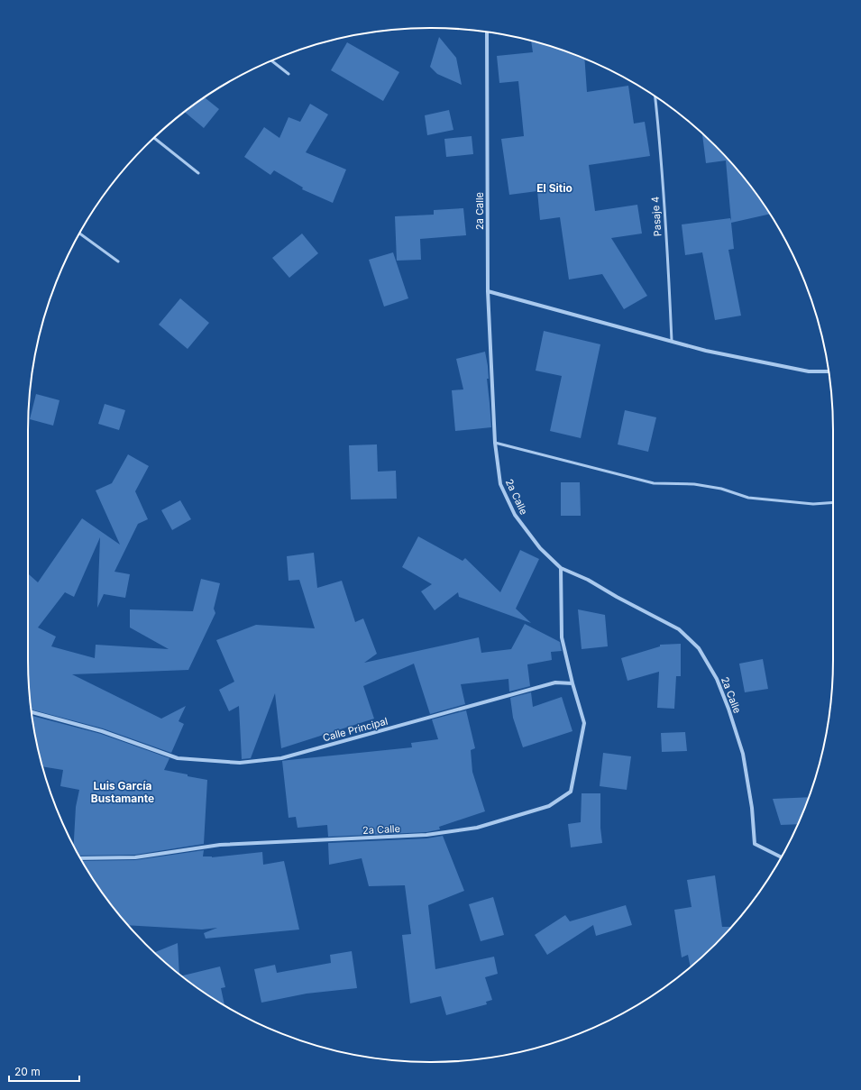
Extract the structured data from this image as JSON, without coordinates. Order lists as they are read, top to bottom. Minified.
{"streets":{"street":["2a Calle","Calle Principal"],"lane":["Pasaje 4"]},"crossings":[["2a Calle","Calle Principal"]],"districts":["El Sitio","Luis García Bustamante"],"scale_bar":"20 m"}
